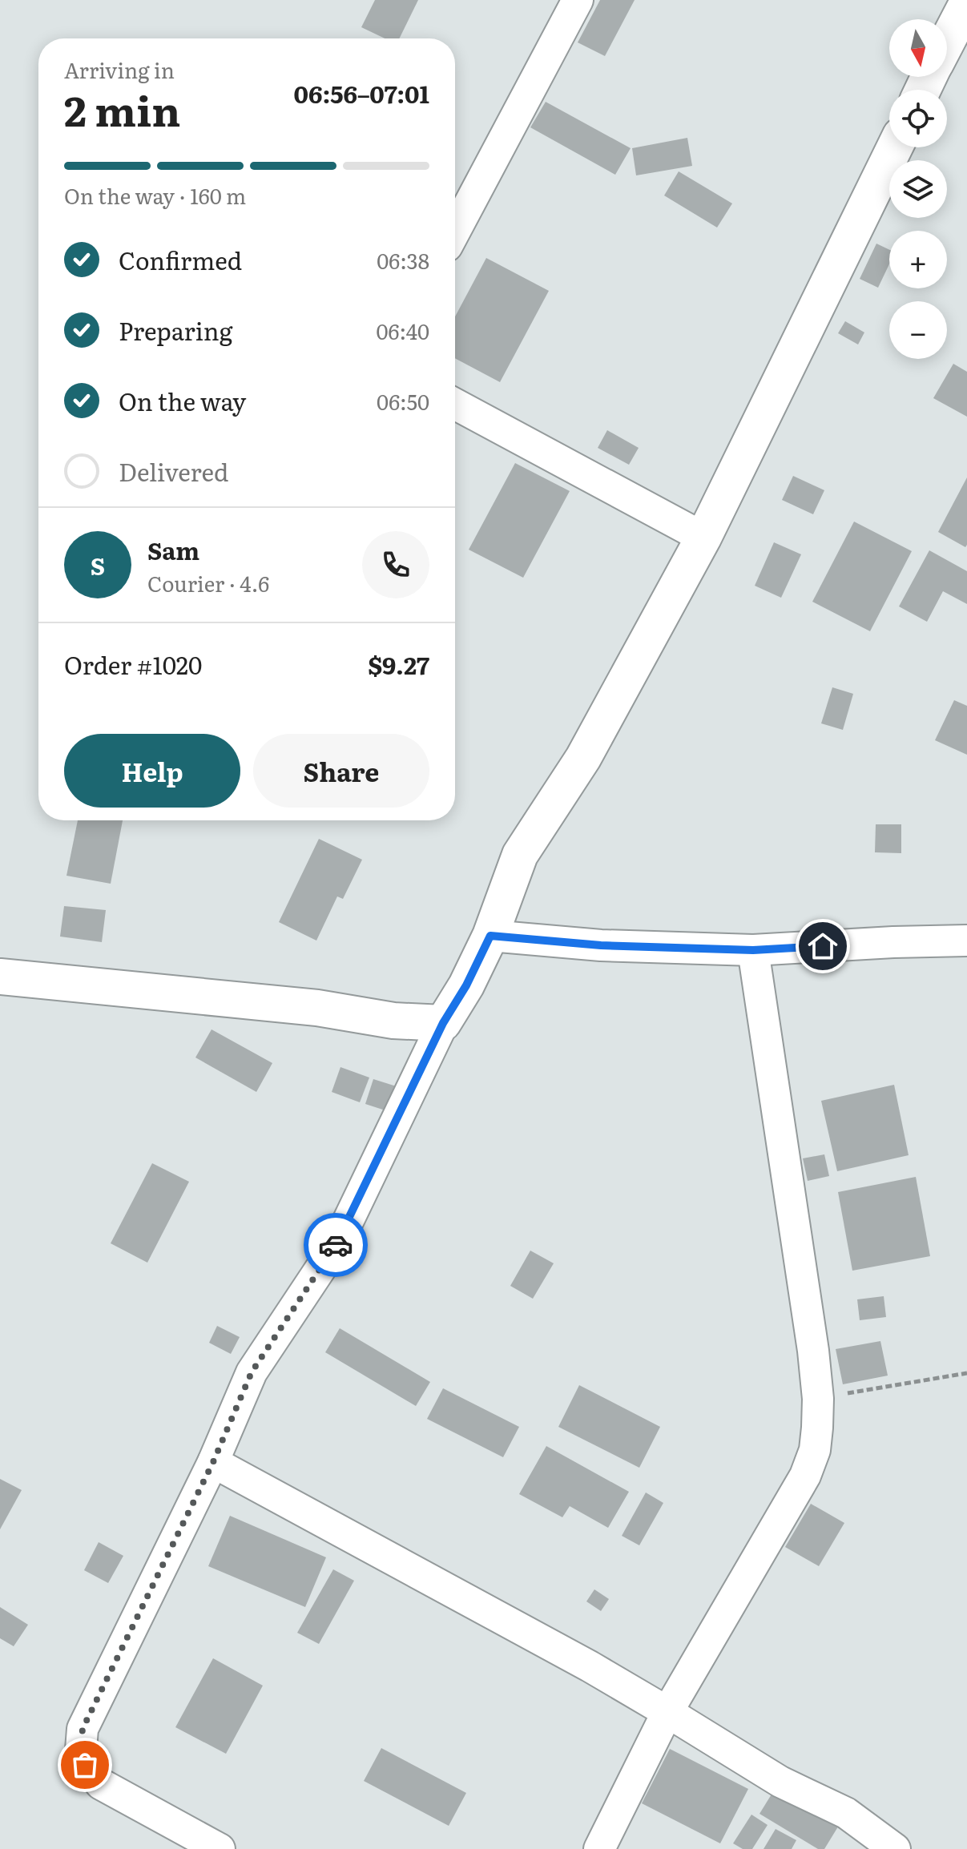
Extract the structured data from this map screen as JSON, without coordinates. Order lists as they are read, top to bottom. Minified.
{"north":"bottom","page":{"map_buttons":["+","−"],"heading":["2 min","Arriving in","06:56–07:01"],"panel":["Sam","Courier · 4.6","Order #1020","$9.27"],"bar":"On the way · 160 m","list":[["Confirmed","06:38"],["Preparing","06:40"],["On the way","06:50"],"Delivered"],"round":"S","buttons":["Help","Share"]}}
